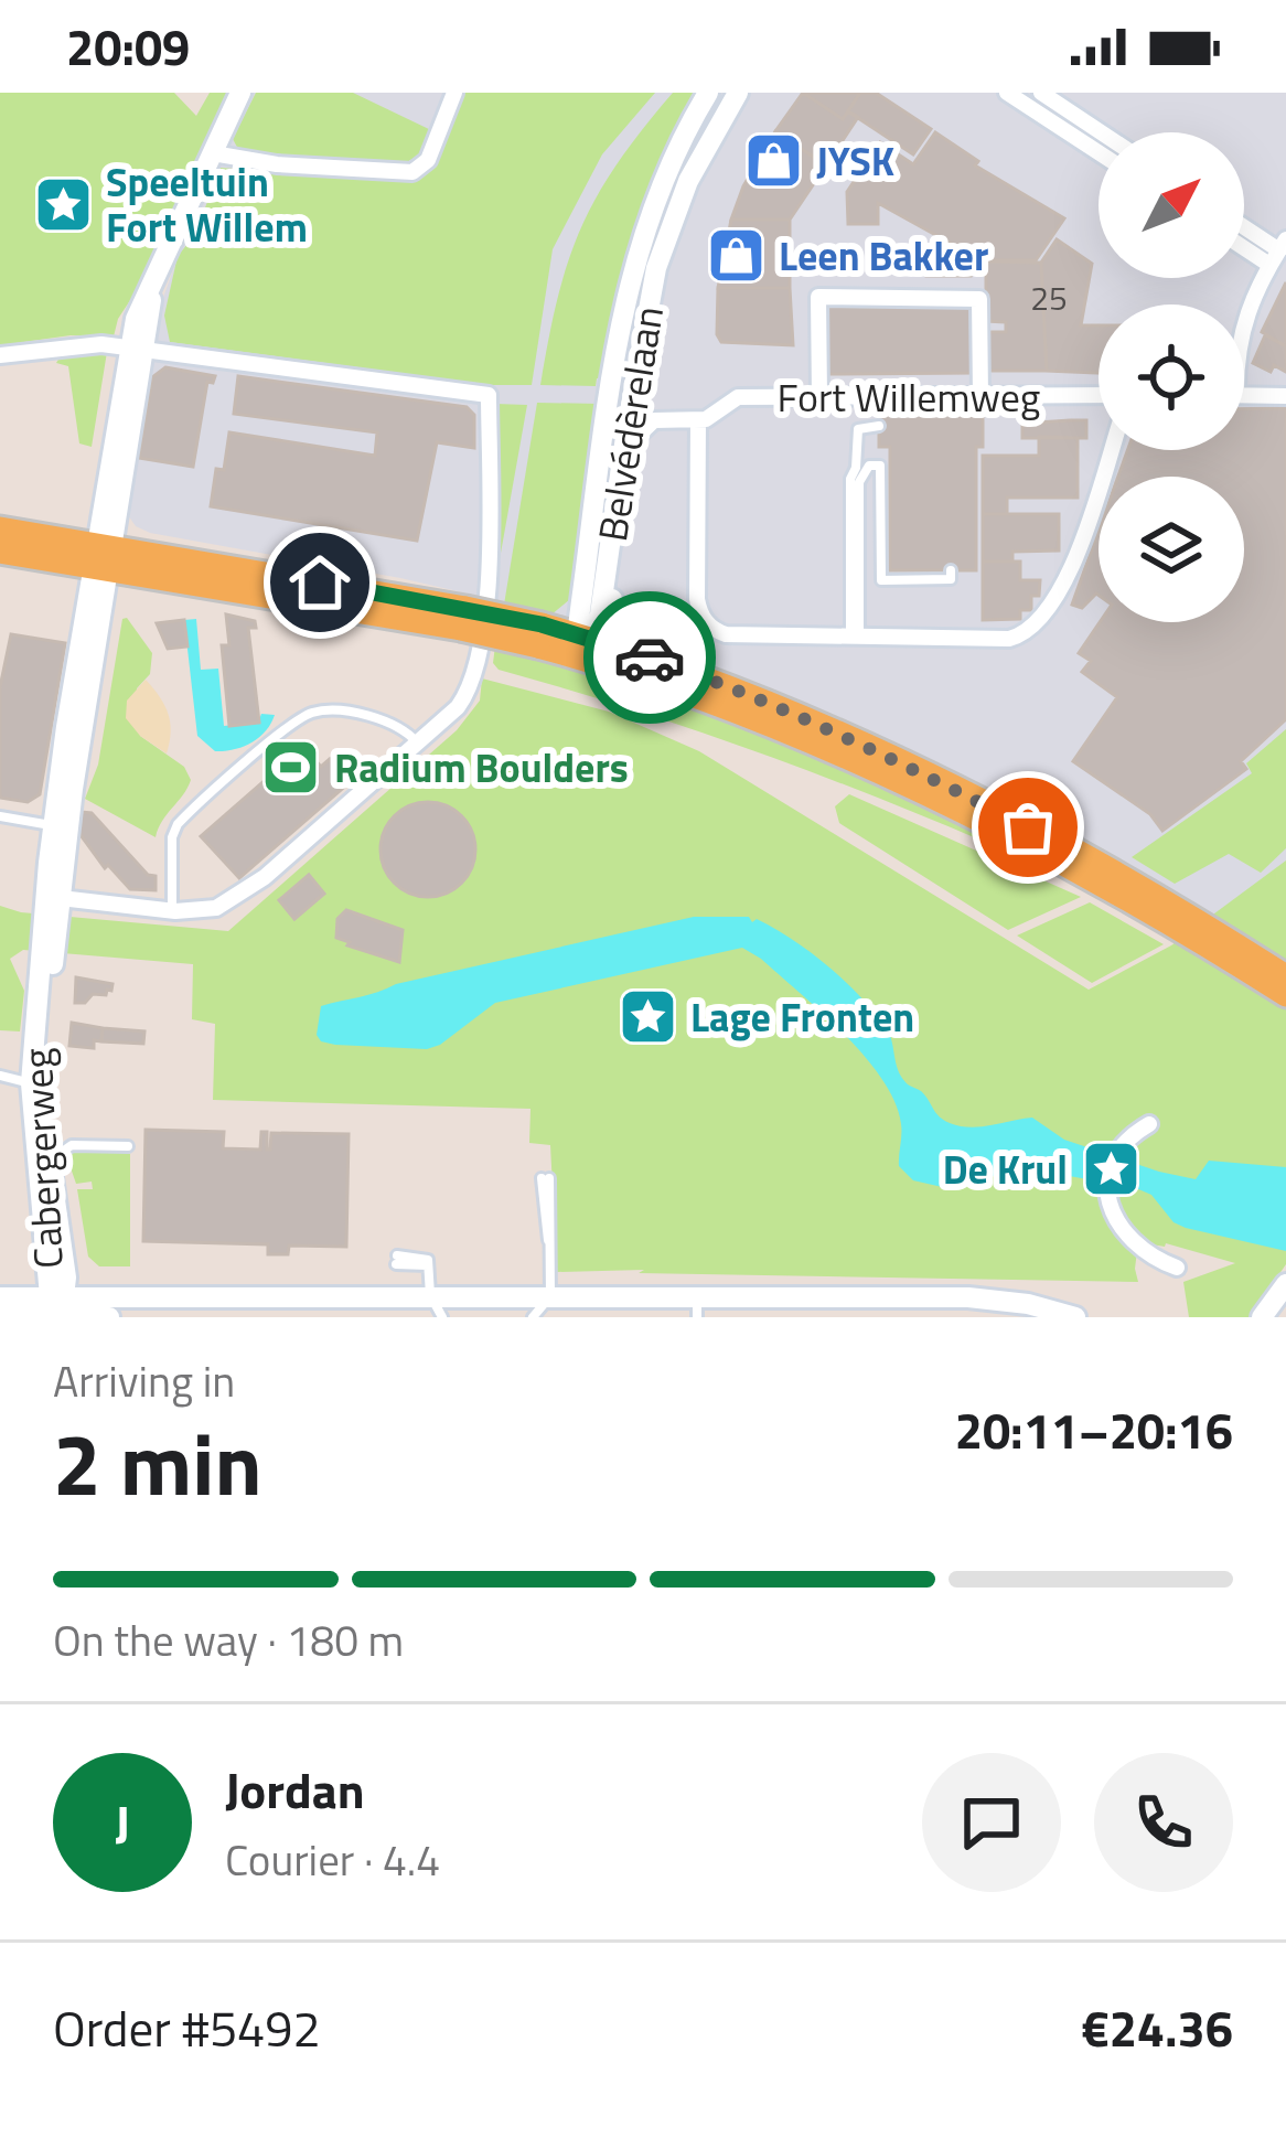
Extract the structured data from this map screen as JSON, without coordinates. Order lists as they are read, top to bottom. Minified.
{"streets":{"main road":["Belvédèrelaan","Cabergerweg"],"street":["Fort Willemweg"]},"crossings":[["Fort Willemweg","Belvédèrelaan"]],"places":{"shop":["JYSK","Leen Bakker"],"place":["Speeltuin Fort Willem","Lage Fronten","De Krul"],"sports":["Radium Boulders"]},"house_numbers":["25"],"north":"top right","page":{"status":"20:09","heading":["2 min","Arriving in","20:11–20:16"],"panel":["Jordan","Courier · 4.4","Order #5492","€24.36"],"bar":"On the way · 180 m","round":"J"}}
